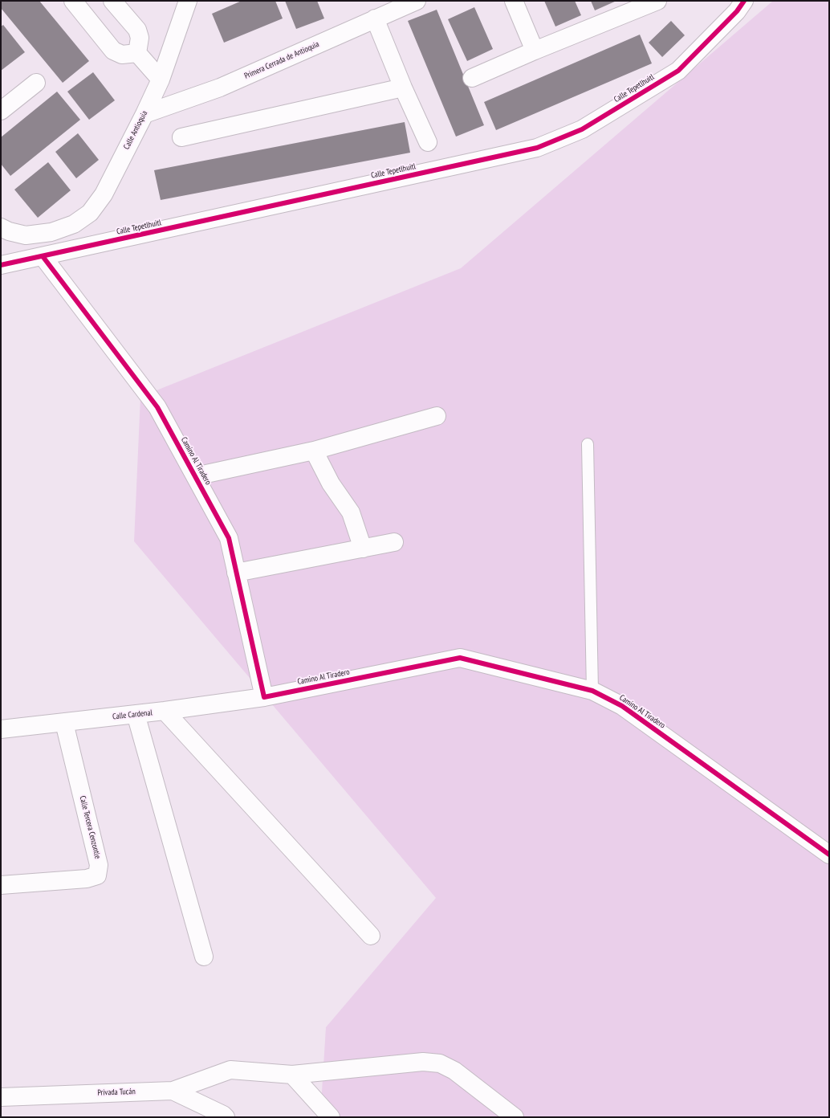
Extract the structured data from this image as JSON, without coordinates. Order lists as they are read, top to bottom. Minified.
{"streets":{"street":["Primera Cerrada de Antioquia","Calle Tepetlhuitl","Calle Antioquia","Camino Al Tiradero","Calle Cardenal","Calle Tercera Cenzontle","Privada Tucán"]},"crossings":[["Primera Cerrada de Antioquia","Calle Antioquia"],["Calle Tepetlhuitl","Camino Al Tiradero"],["Camino Al Tiradero","Calle Cardenal"],["Calle Cardenal","Calle Tercera Cenzontle"]]}
